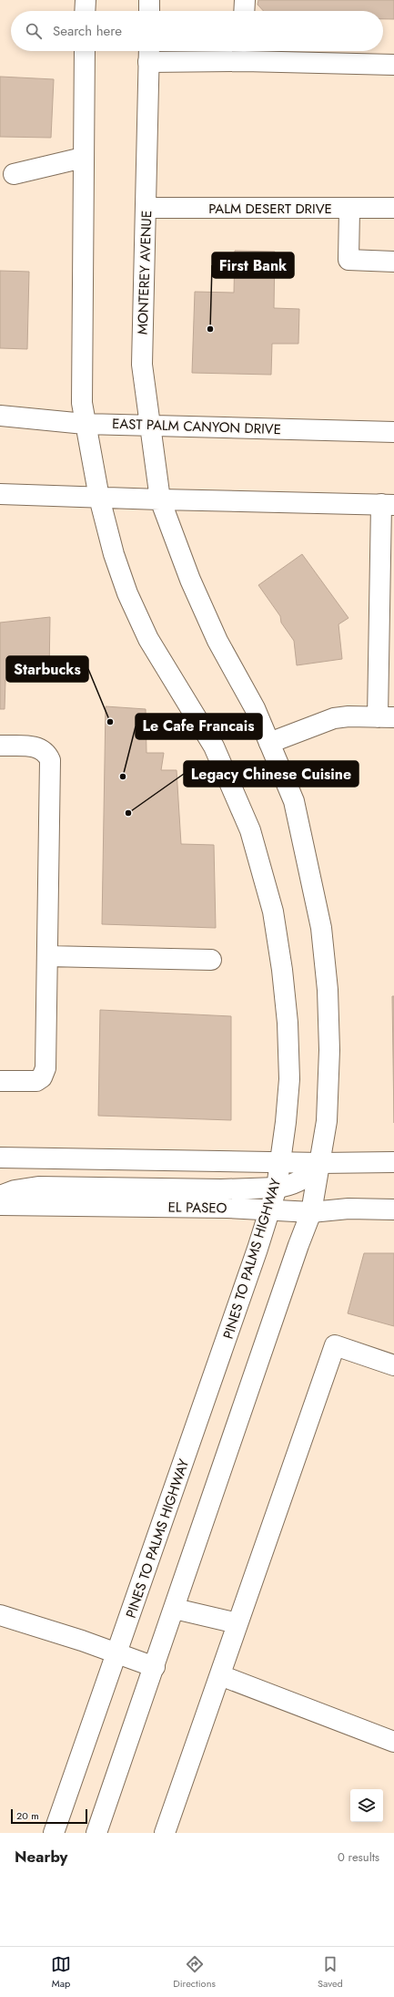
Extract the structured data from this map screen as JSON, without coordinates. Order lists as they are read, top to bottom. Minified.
{"streets":{"main road":["PALM DESERT DRIVE","MONTEREY AVENUE","EAST PALM CANYON DRIVE","EL PASEO","PINES TO PALMS HIGHWAY"]},"crossings":[["PALM DESERT DRIVE","MONTEREY AVENUE"],["MONTEREY AVENUE","EAST PALM CANYON DRIVE"],["EL PASEO","PINES TO PALMS HIGHWAY"]],"places":["First Bank","Starbucks","Le Cafe Francais","Legacy Chinese Cuisine"],"scale_bar":"20 m","page":{"search":"Search here","scale":"20 m","heading":["Nearby","0 results"],"nav":["Map","Directions","Saved"]}}
